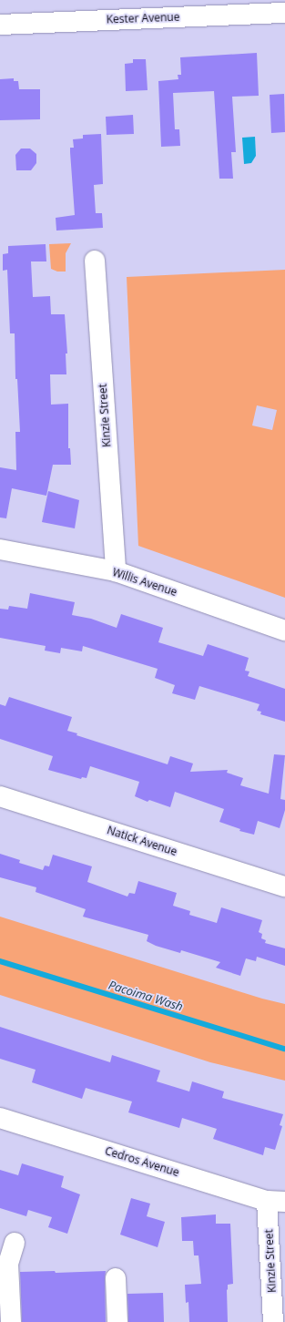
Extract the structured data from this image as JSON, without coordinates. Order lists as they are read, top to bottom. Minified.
{"streets":{"street":["Kester Avenue","Kinzie Street","Willis Avenue","Natick Avenue","Cedros Avenue"]},"crossings":[["Kinzie Street","Willis Avenue"],["Kinzie Street","Cedros Avenue"]],"water":["Pacoima Wash"]}
